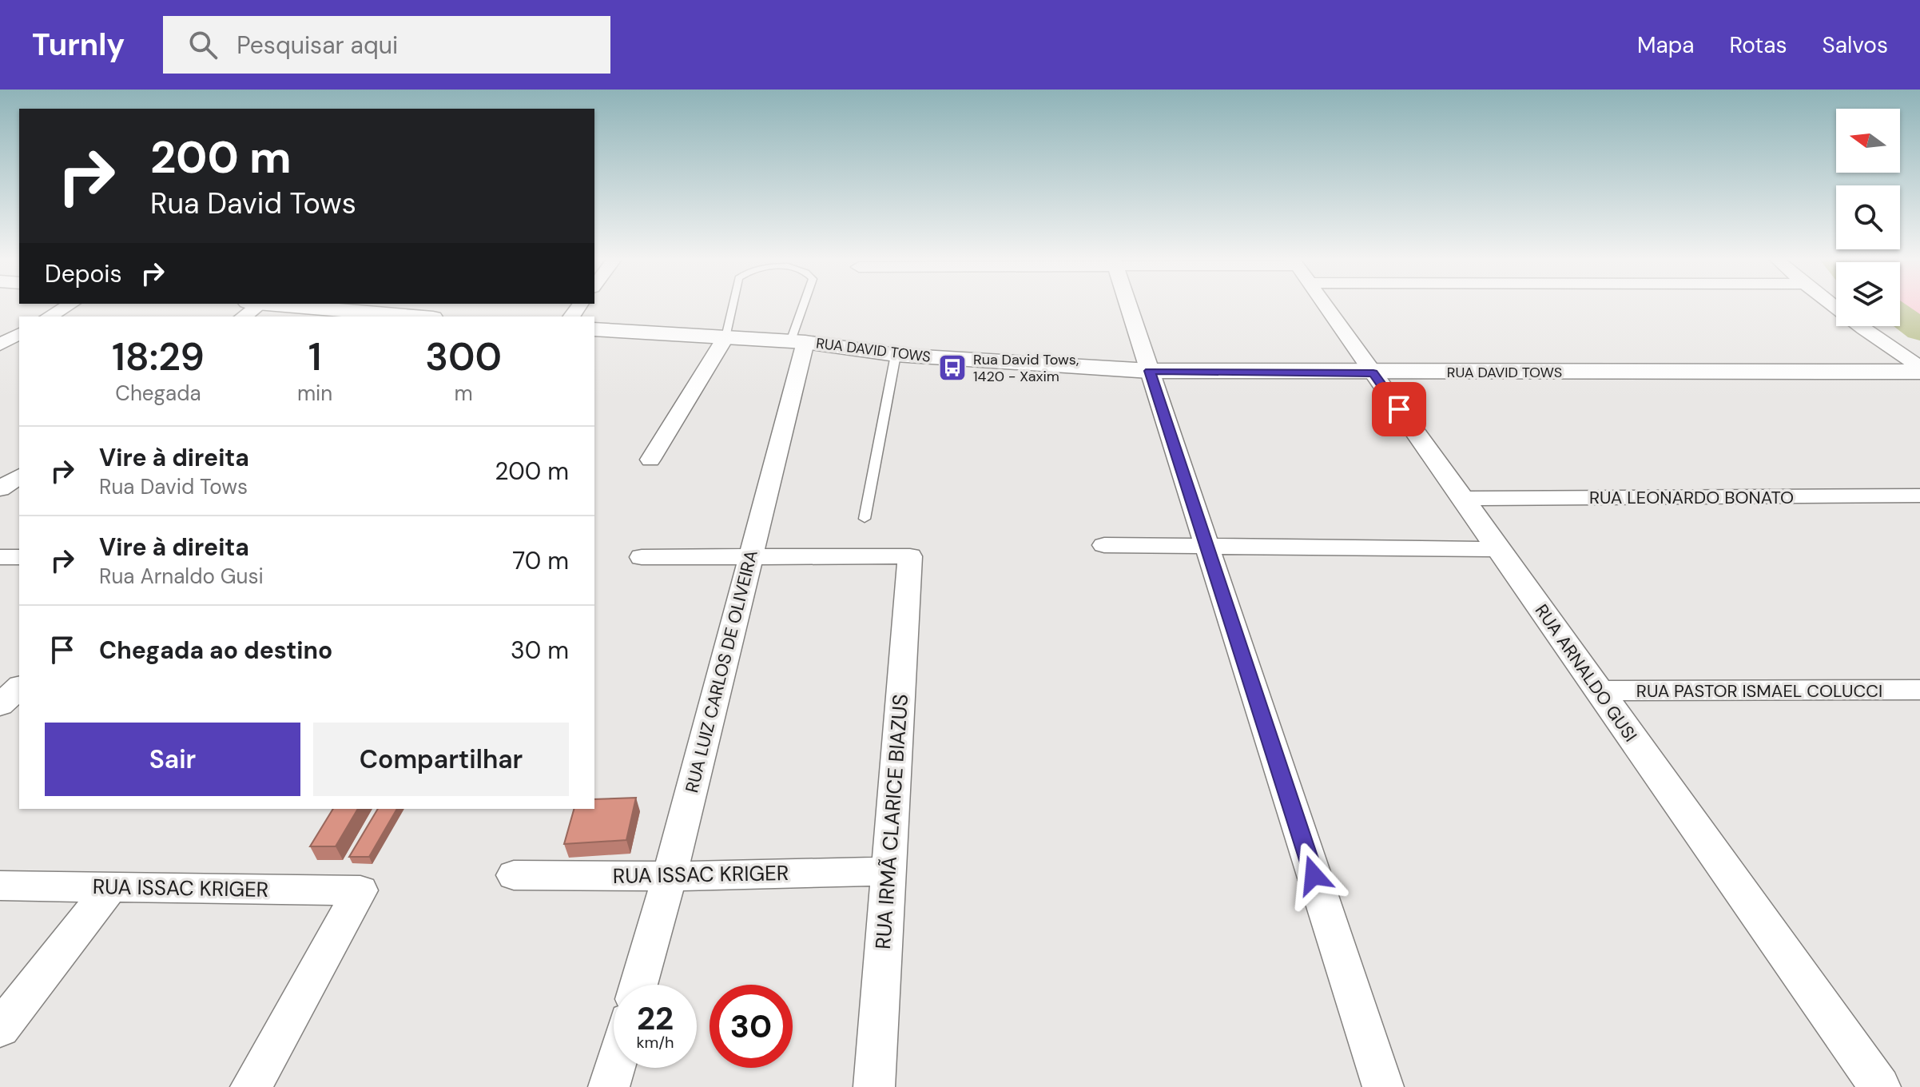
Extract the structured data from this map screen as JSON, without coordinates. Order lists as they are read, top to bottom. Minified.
{"streets":{"street":["RUA DAVID TOWS","RUA LEONARDO BONATO","RUA LUIZ CARLOS DE OLIVEIRA","RUA ARNALDO GUSI","RUA PASTOR ISMAEL COLUCCI","RUA IRMÃ CLARICE BIAZUS","RUA ISSAC KRIGER"]},"crossings":[["RUA DAVID TOWS","RUA LUIZ CARLOS DE OLIVEIRA"],["RUA DAVID TOWS","RUA ARNALDO GUSI"],["RUA LEONARDO BONATO","RUA ARNALDO GUSI"],["RUA LUIZ CARLOS DE OLIVEIRA","RUA IRMÃ CLARICE BIAZUS"],["RUA LUIZ CARLOS DE OLIVEIRA","RUA ISSAC KRIGER"],["RUA ARNALDO GUSI","RUA PASTOR ISMAEL COLUCCI"],["RUA IRMÃ CLARICE BIAZUS","RUA ISSAC KRIGER"]],"places":{"bus stop":["Rua David Tows, 1420 - Xaxim"]},"north":"left","page":{"header":"Turnly","search":"Pesquisar aqui","nav":["Mapa","Rotas","Salvos"],"turn":["200 m","Rua David Tows"],"then":"Depois","eta":["18:29","Chegada","1","min","300","m"],"list":[{"name":"Vire à direita","note":"Rua David Tows","value":"200 m"},{"name":"Vire à direita","note":"Rua Arnaldo Gusi","value":"70 m"},{"name":"Chegada ao destino","value":"30 m"}],"buttons":["Sair","Compartilhar"],"speed":"22 km/h","limit":"30"}}
